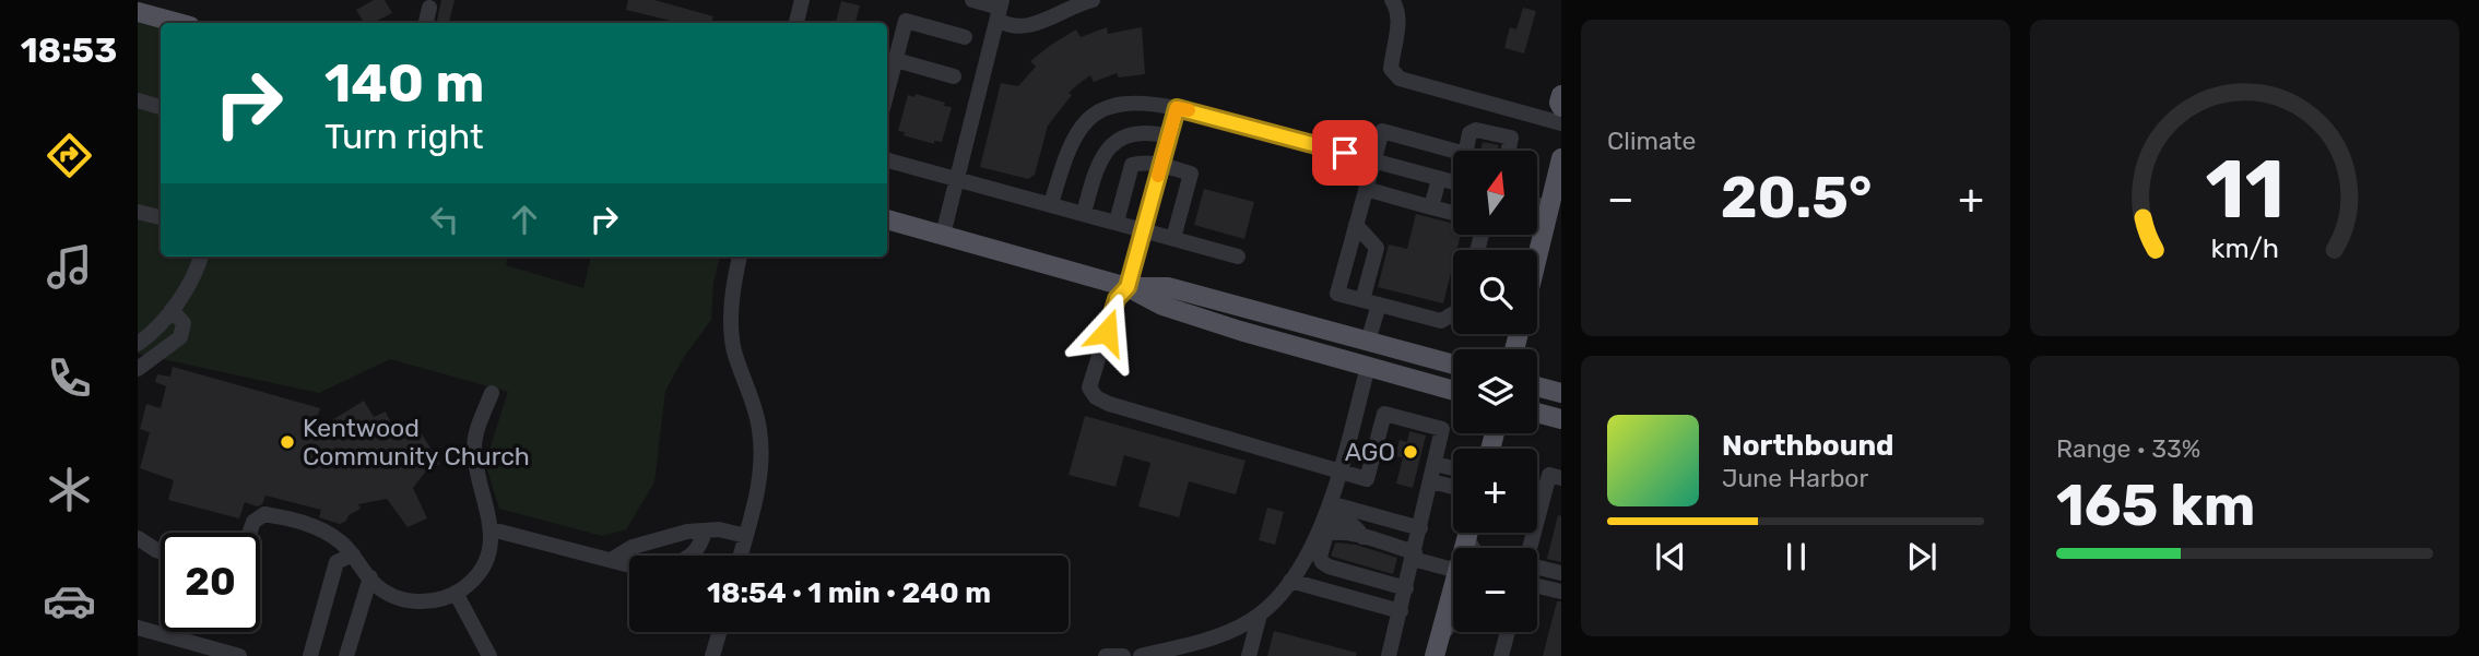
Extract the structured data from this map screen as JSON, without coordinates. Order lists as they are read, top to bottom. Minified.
{"places":["Kentwood Community Church","AGO"],"north":"top","page":{"tabs":"18:53","tile":["Climate",["Range · 33%","165 km"]],"turn":["140 m","Turn right"],"map_buttons":["+","−"],"heat":["−","20.5°","+"],"song":["Northbound","June Harbor"],"limit":"20","trip":"18:54 · 1 min · 240 m","gauge":["11","km/h"]}}
